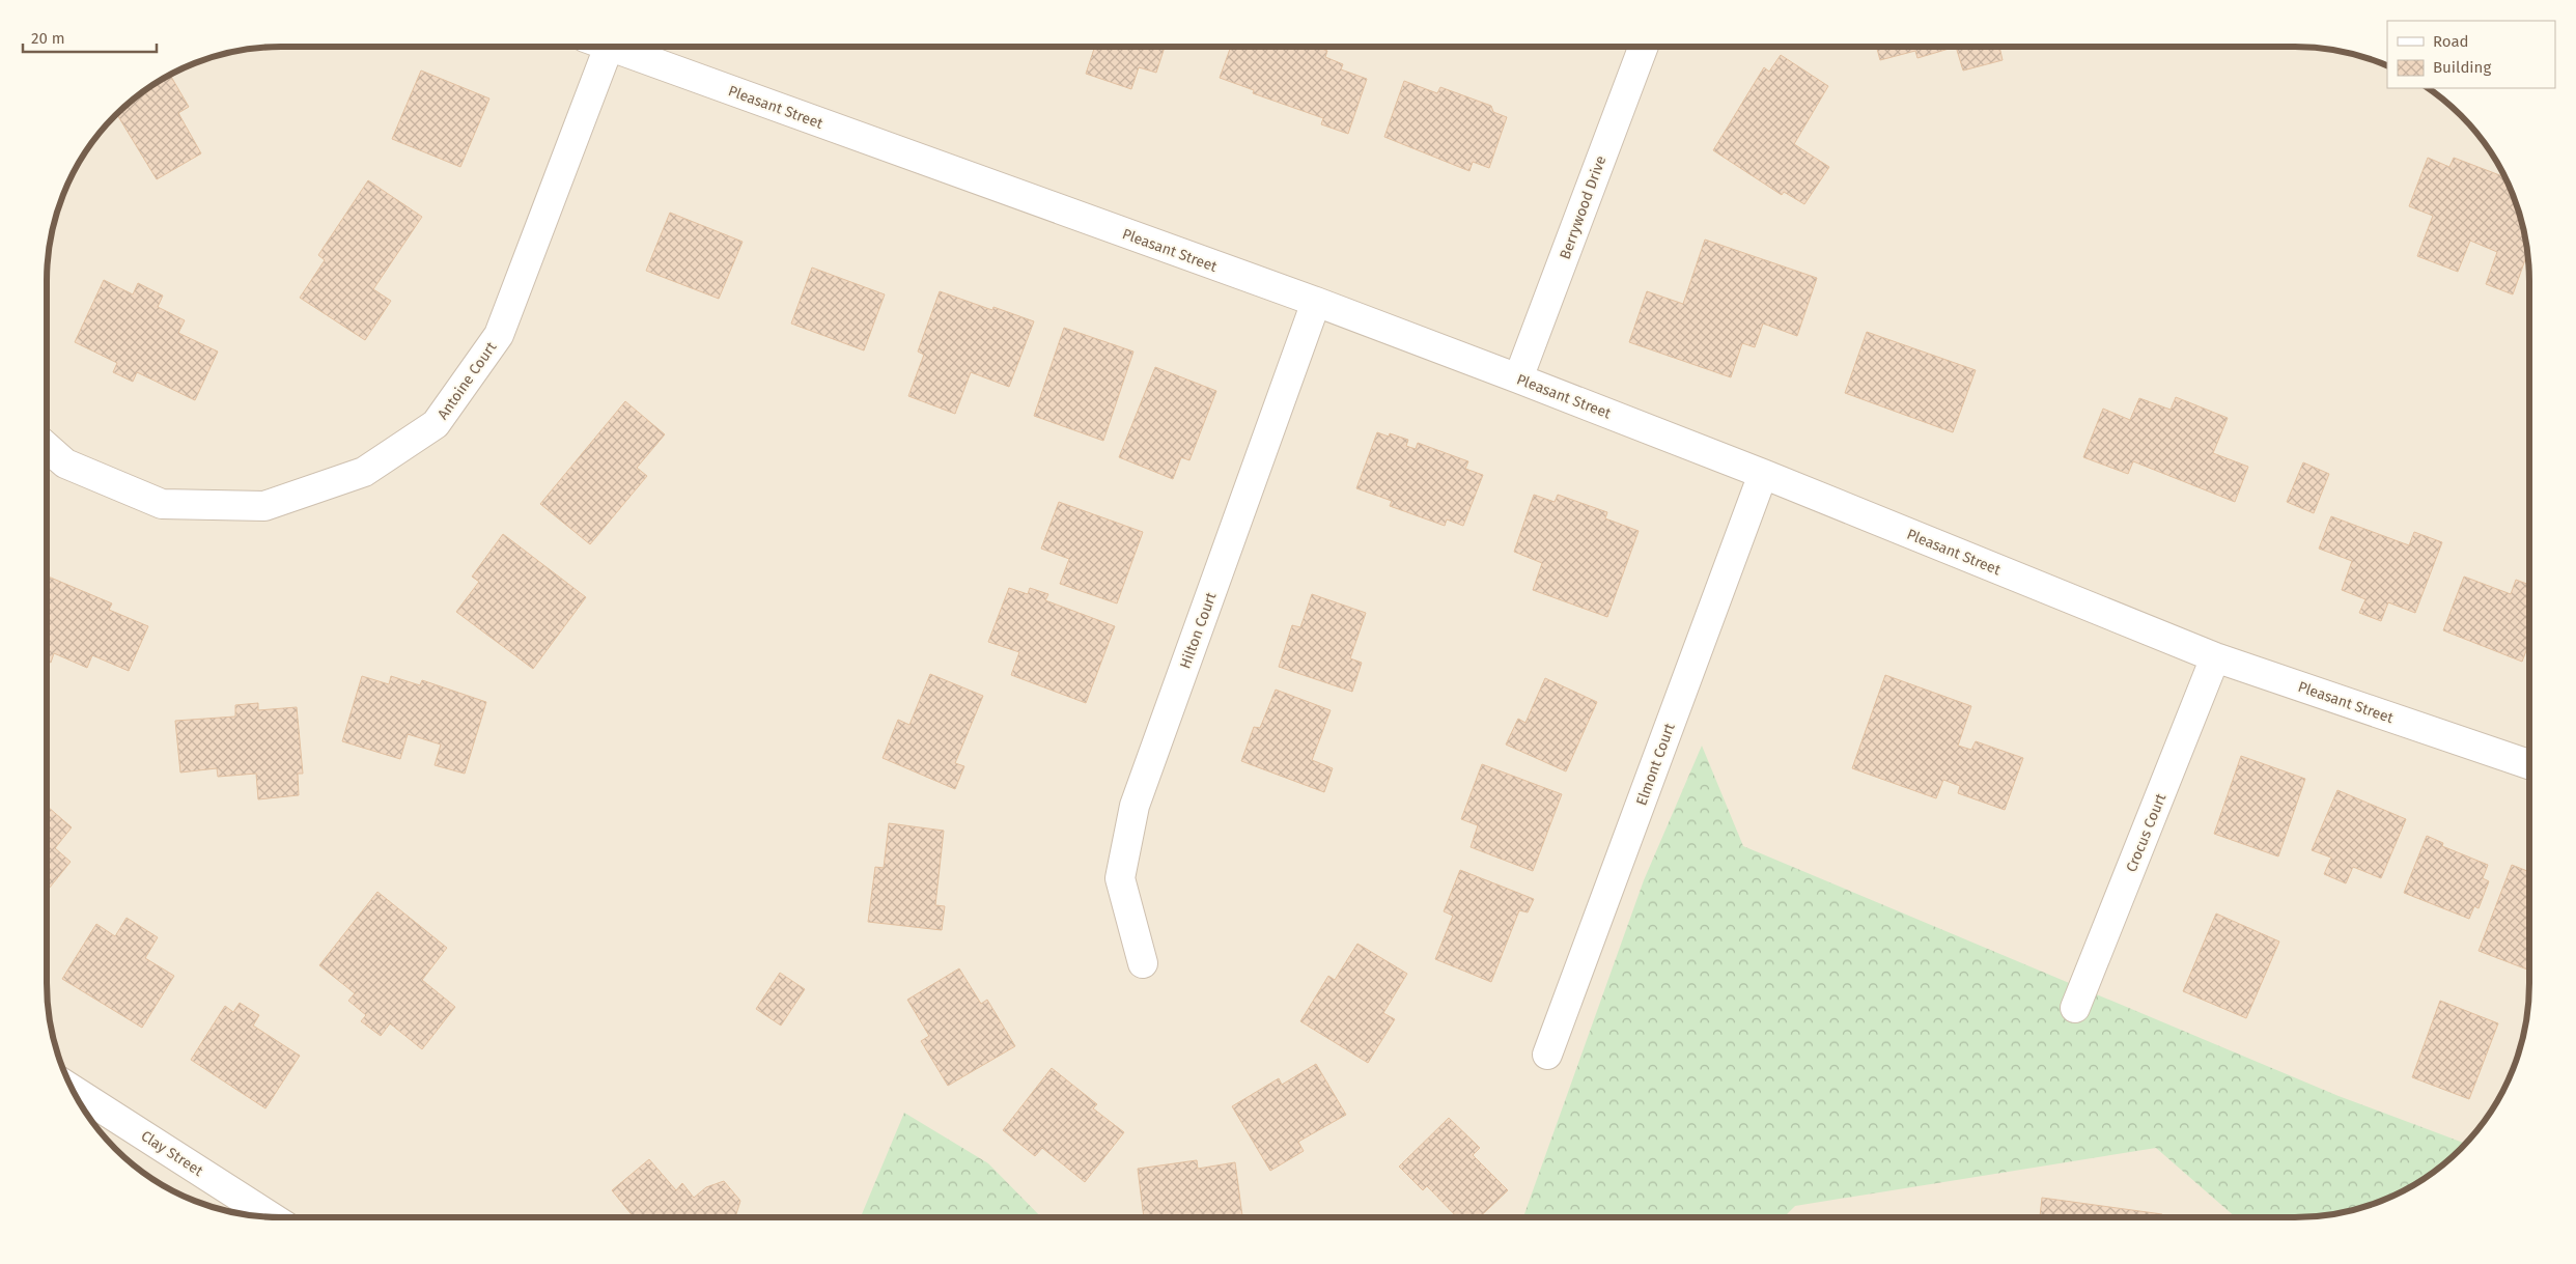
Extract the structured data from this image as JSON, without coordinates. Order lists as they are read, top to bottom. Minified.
{"streets":{"street":["Pleasant Street","Berrywood Drive","Antoine Court","Hilton Court","Elmont Court","Crocus Court","Clay Street"]},"crossings":[["Pleasant Street","Berrywood Drive"],["Pleasant Street","Hilton Court"],["Pleasant Street","Elmont Court"],["Pleasant Street","Crocus Court"]],"legend":["Road","Building"],"scale_bar":"20 m"}
